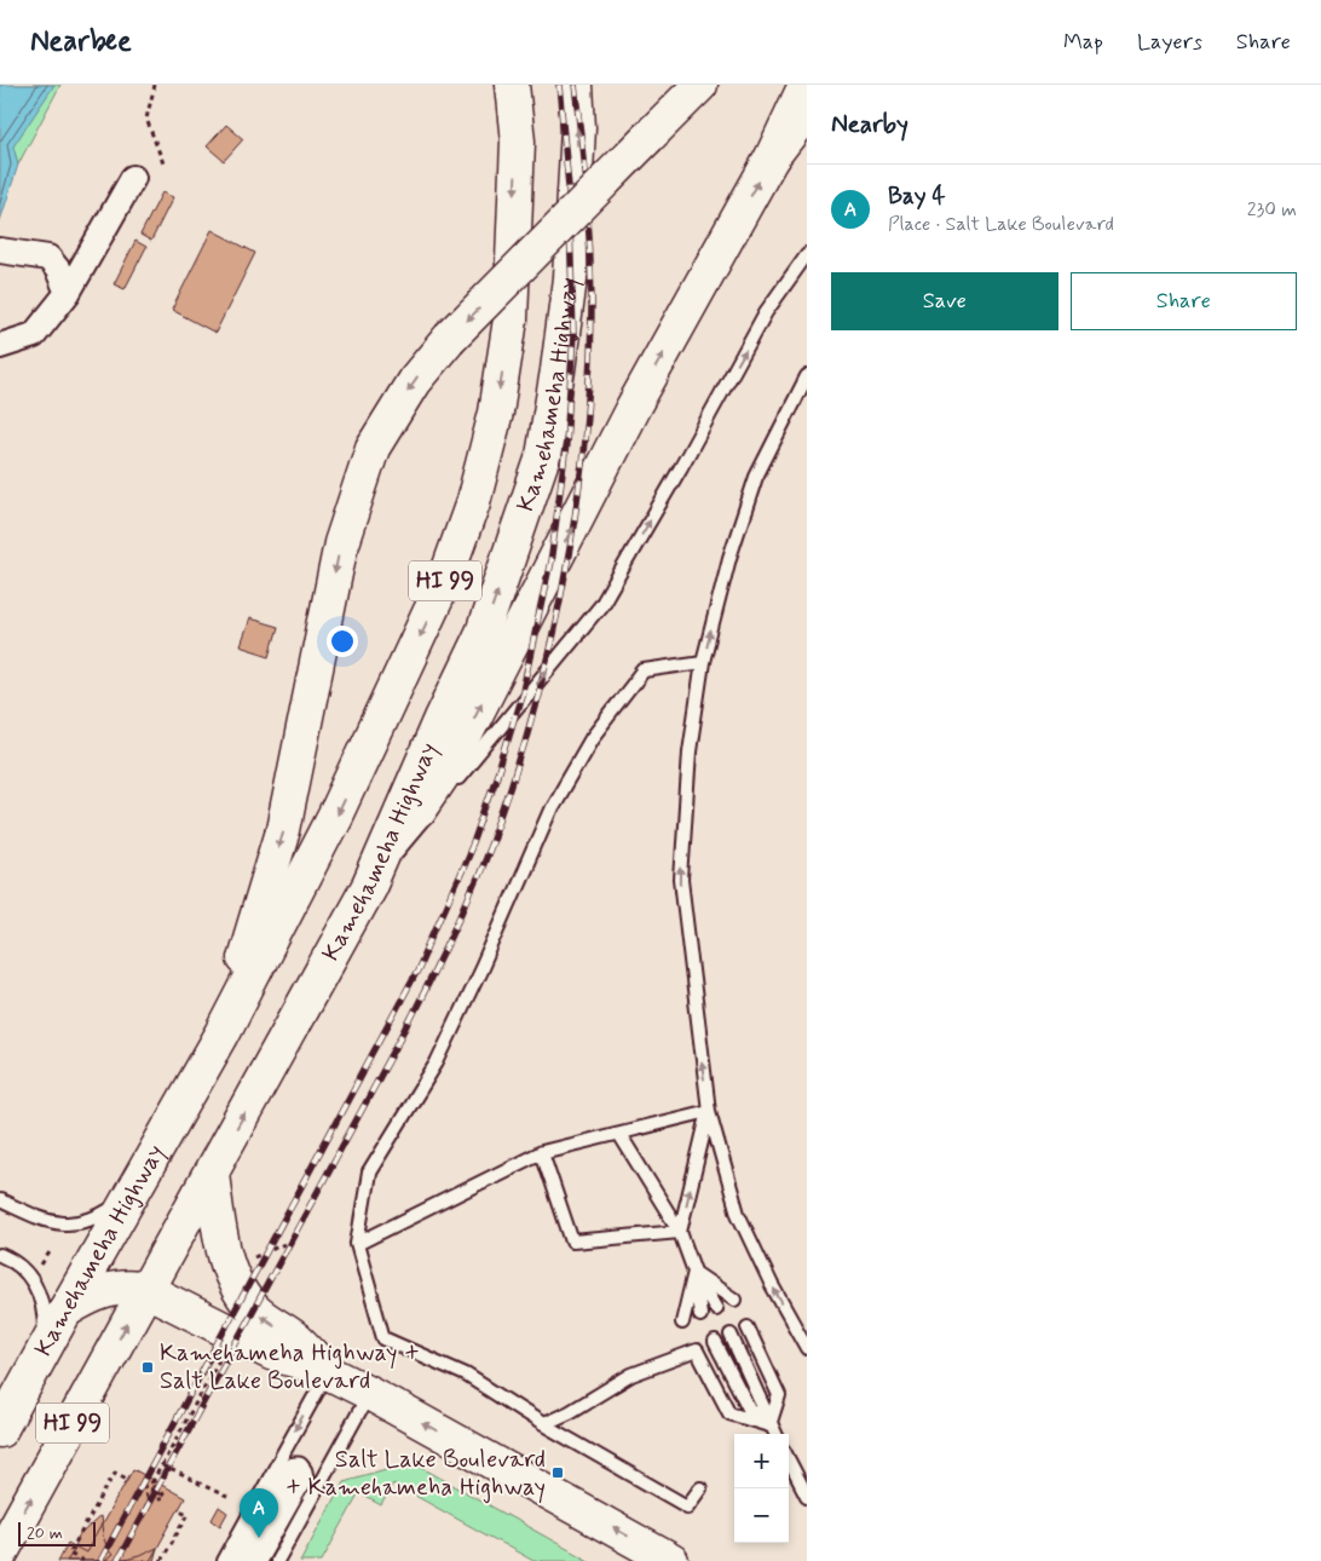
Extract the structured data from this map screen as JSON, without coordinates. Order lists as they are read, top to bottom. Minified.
{"streets":{"main road":["Kamehameha Highway","HI 99"]},"places":{"transit":["Kamehameha Highway + Salt Lake Boulevard","Salt Lake Boulevard + Kamehameha Highway"]},"scale_bar":"20 m","page":{"header":"Nearbee","nav":["Map","Layers","Share"],"heading":"Nearby","list":[{"mark":"A","name":"Bay 4","note":"Place · Salt Lake Boulevard","value":"230 m"}],"buttons":["Save","Share"],"map_buttons":["+","−"],"pins":"A","scale":"20 m"}}
